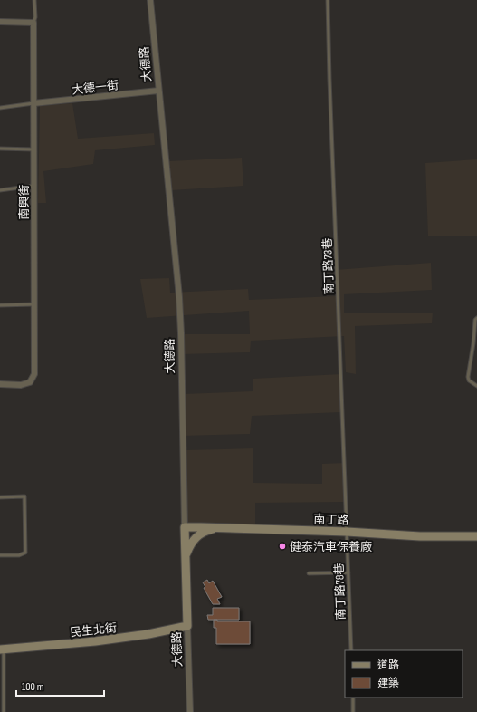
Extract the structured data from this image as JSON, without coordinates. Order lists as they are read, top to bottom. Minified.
{"streets":{"street":["大德路","大德一街","南興街","南丁路","民生北街"],"lane":["南丁路73巷","南丁路78巷"]},"crossings":[["大德路","大德一街"],["大德路","南丁路"],["大德路","民生北街"],["大德一街","南興街"],["南丁路73巷","南丁路"],["南丁路73巷","南丁路78巷"],["南丁路","南丁路78巷"]],"places":["健泰汽車保養廠"],"legend":["道路","建築"],"scale_bar":"100 m"}
